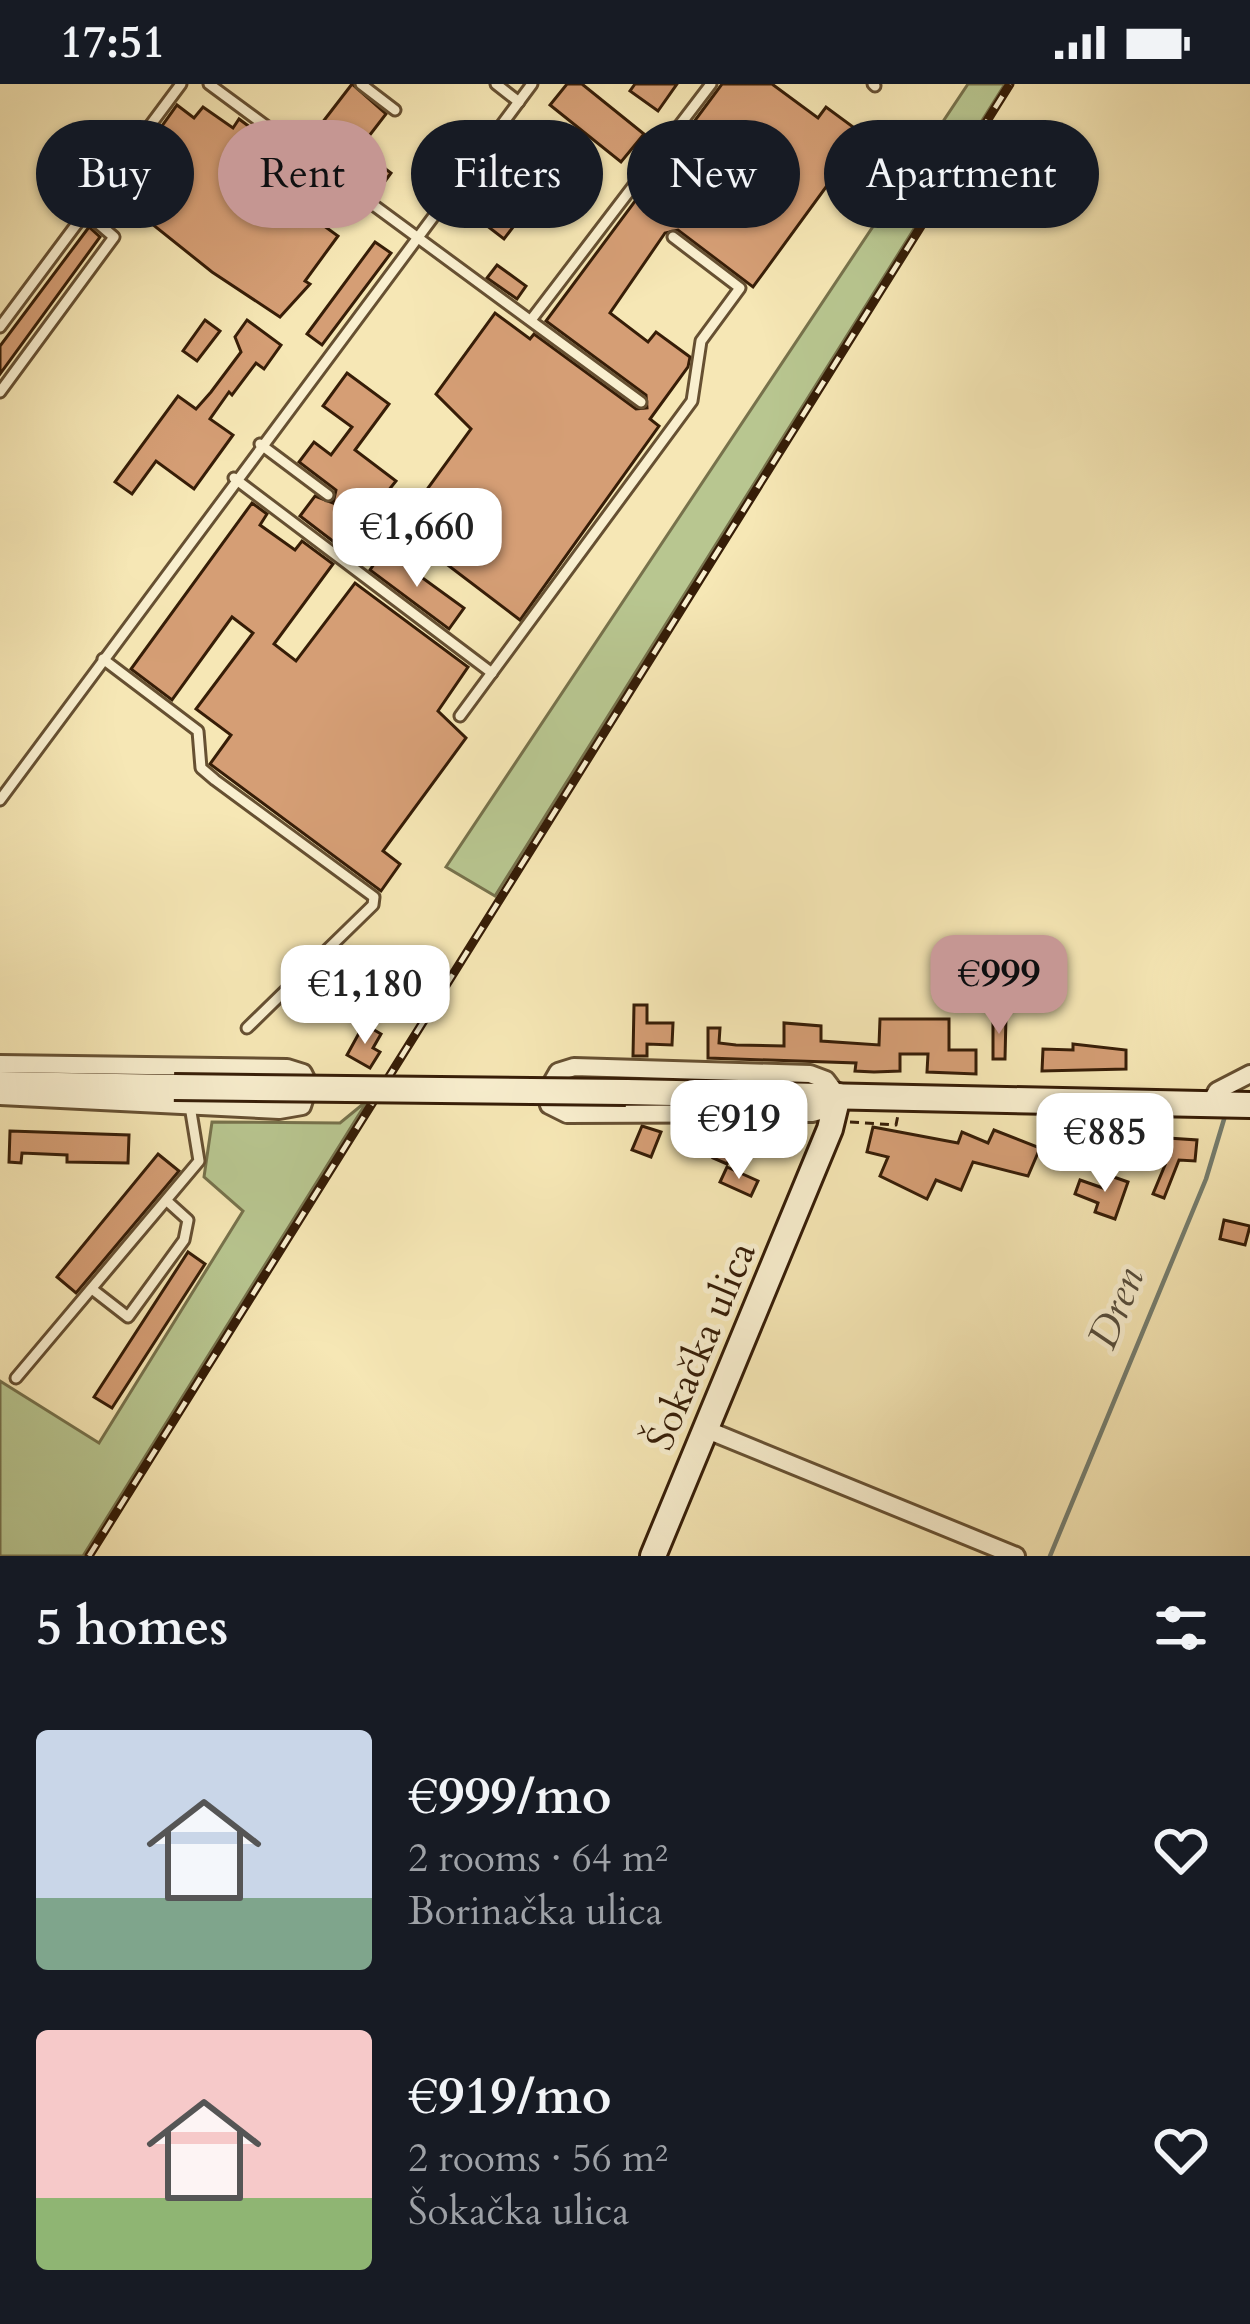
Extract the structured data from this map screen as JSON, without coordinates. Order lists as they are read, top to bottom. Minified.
{"streets":{"street":["Šokačka ulica"]},"water":["Dren"],"page":{"status":"17:51","chip":["Buy","Rent","Filters","New","Apartment"],"price":["€1,660","€999","€1,180","€919","€885"],"heading":"5 homes","list":[{"name":"€999/mo","note":"2 rooms · 64 m² · Borinačka ulica"},{"name":"€919/mo","note":"2 rooms · 56 m² · Šokačka ulica"}]}}
